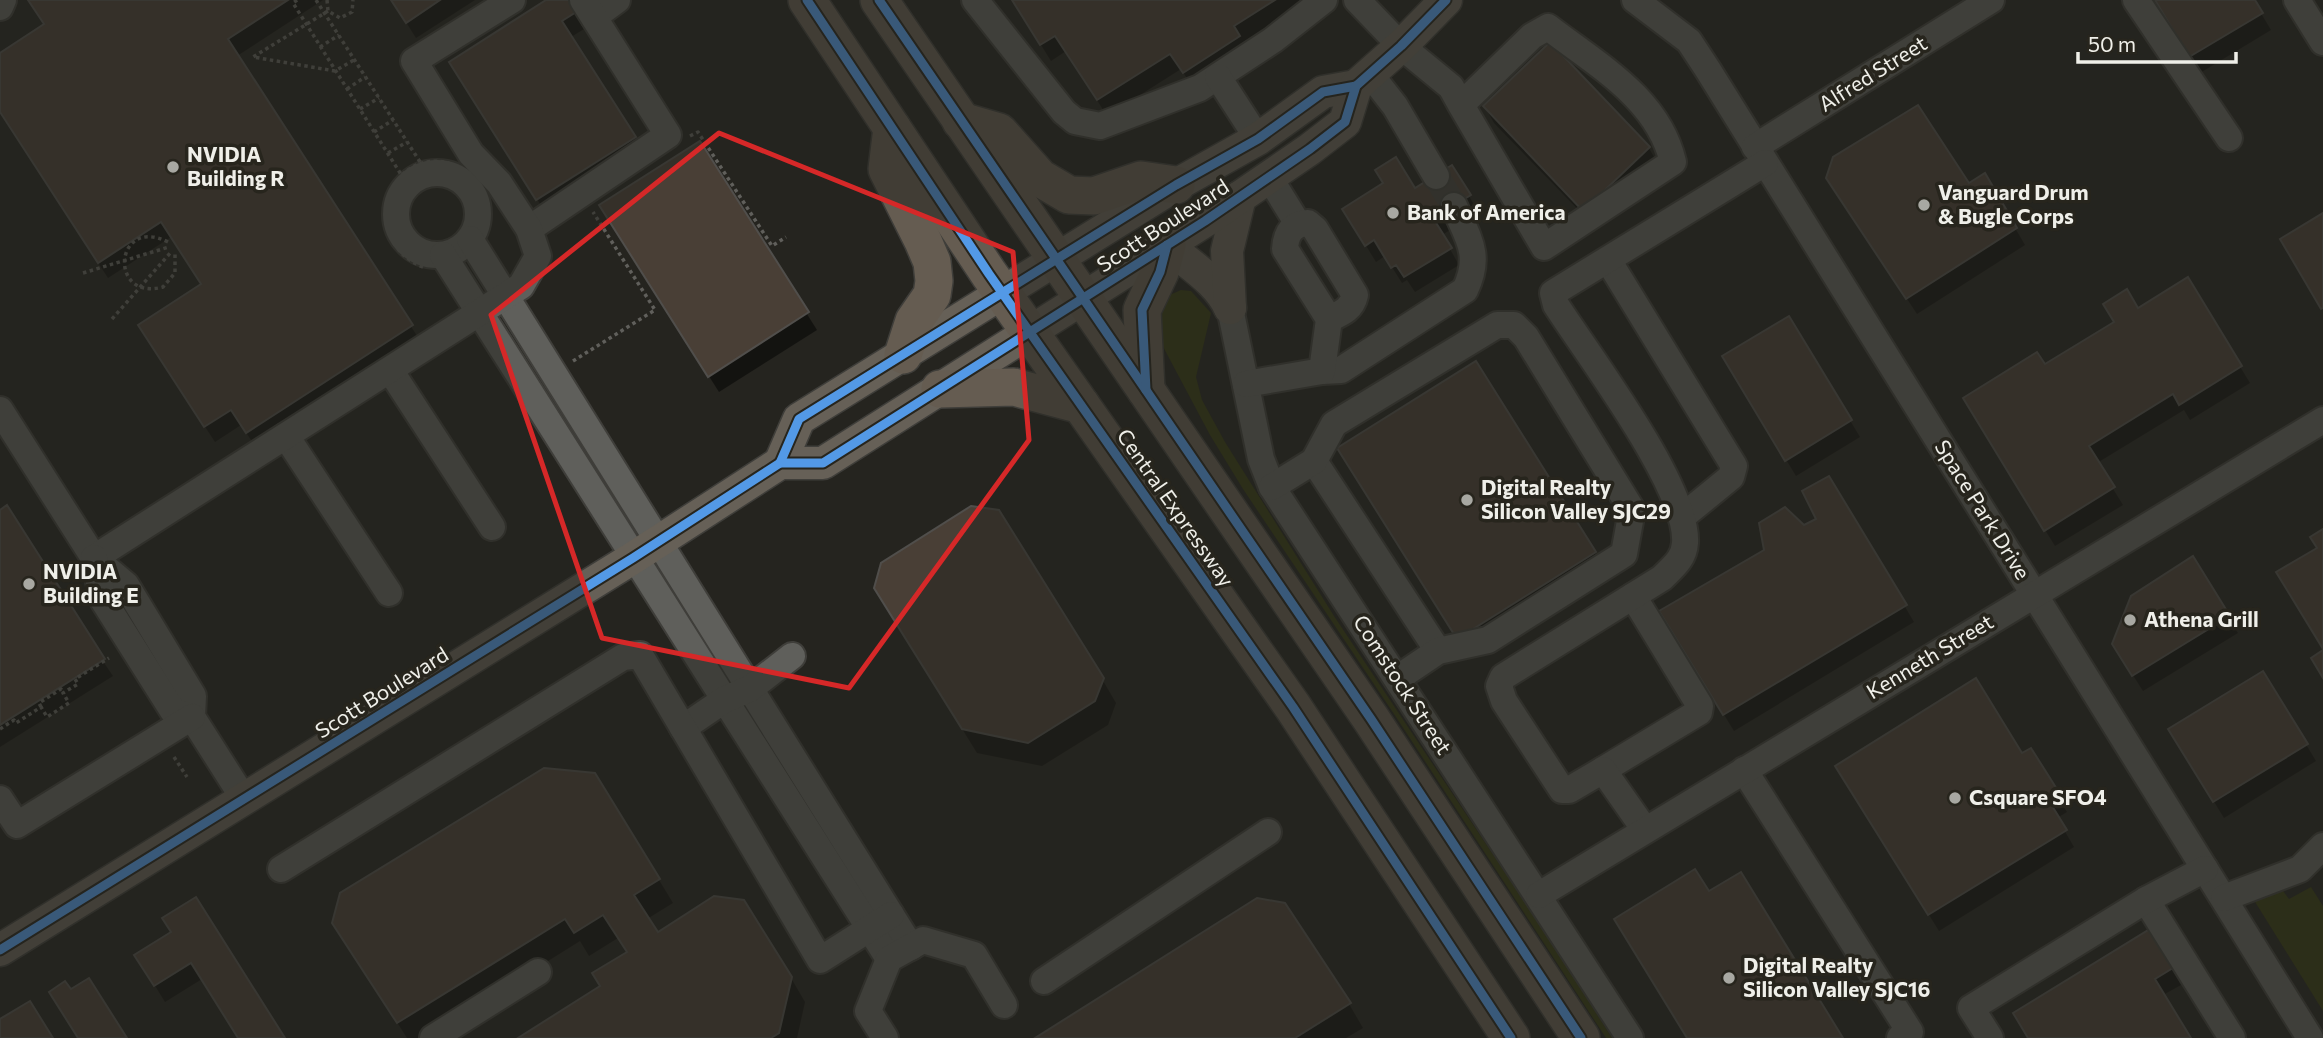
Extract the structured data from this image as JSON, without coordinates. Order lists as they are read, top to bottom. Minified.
{"streets":{"highway":["Central Expressway"],"main road":["Scott Boulevard"],"street":["Alfred Street","Space Park Drive","Kenneth Street","Comstock Street"]},"crossings":[["Alfred Street","Space Park Drive"],["Scott Boulevard","Central Expressway"],["Space Park Drive","Kenneth Street"],["Kenneth Street","Comstock Street"]],"places":["NVIDIA Building R","Vanguard Drum & Bugle Corps","Bank of America","Digital Realty Silicon Valley SJC29","NVIDIA Building E","Athena Grill","Csquare SFO4","Digital Realty Silicon Valley SJC16"],"scale_bar":"50 m"}
